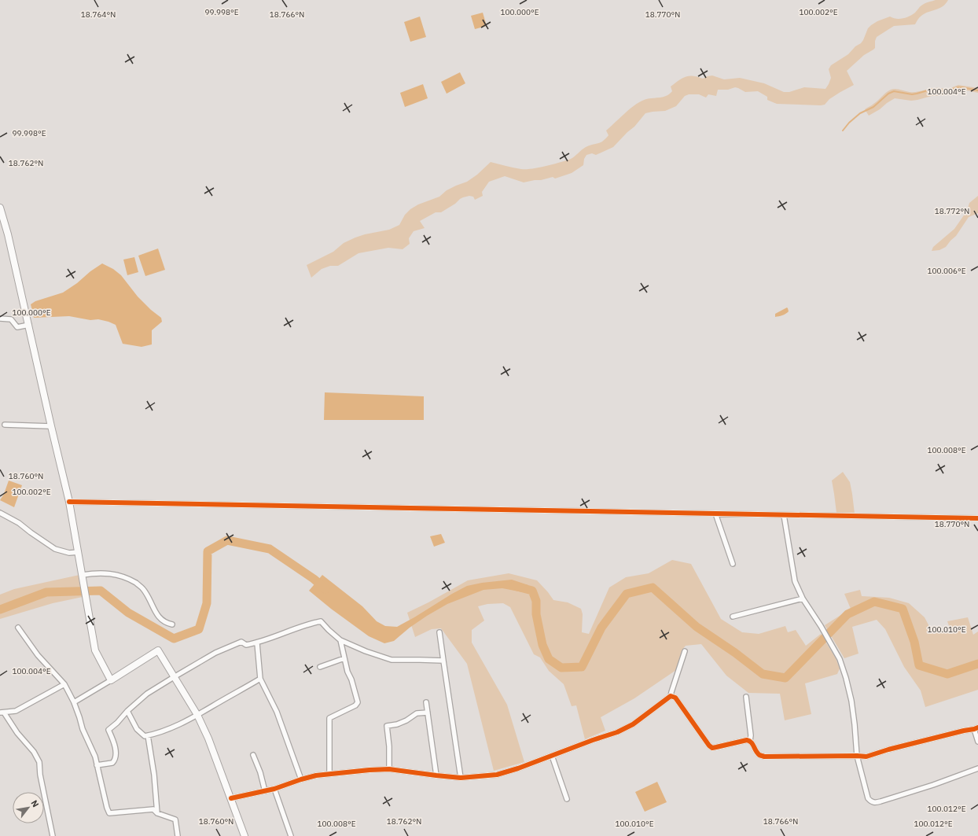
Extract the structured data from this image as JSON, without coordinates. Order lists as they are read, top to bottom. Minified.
{"north":"top right","coordinates":["99.998°E","100.000°E","100.002°E","18.764°N","18.766°N","18.770°N","100.004°E","18.762°N","18.772°N","100.006°E","100.008°E","18.760°N","100.010°E","100.012°E"]}
